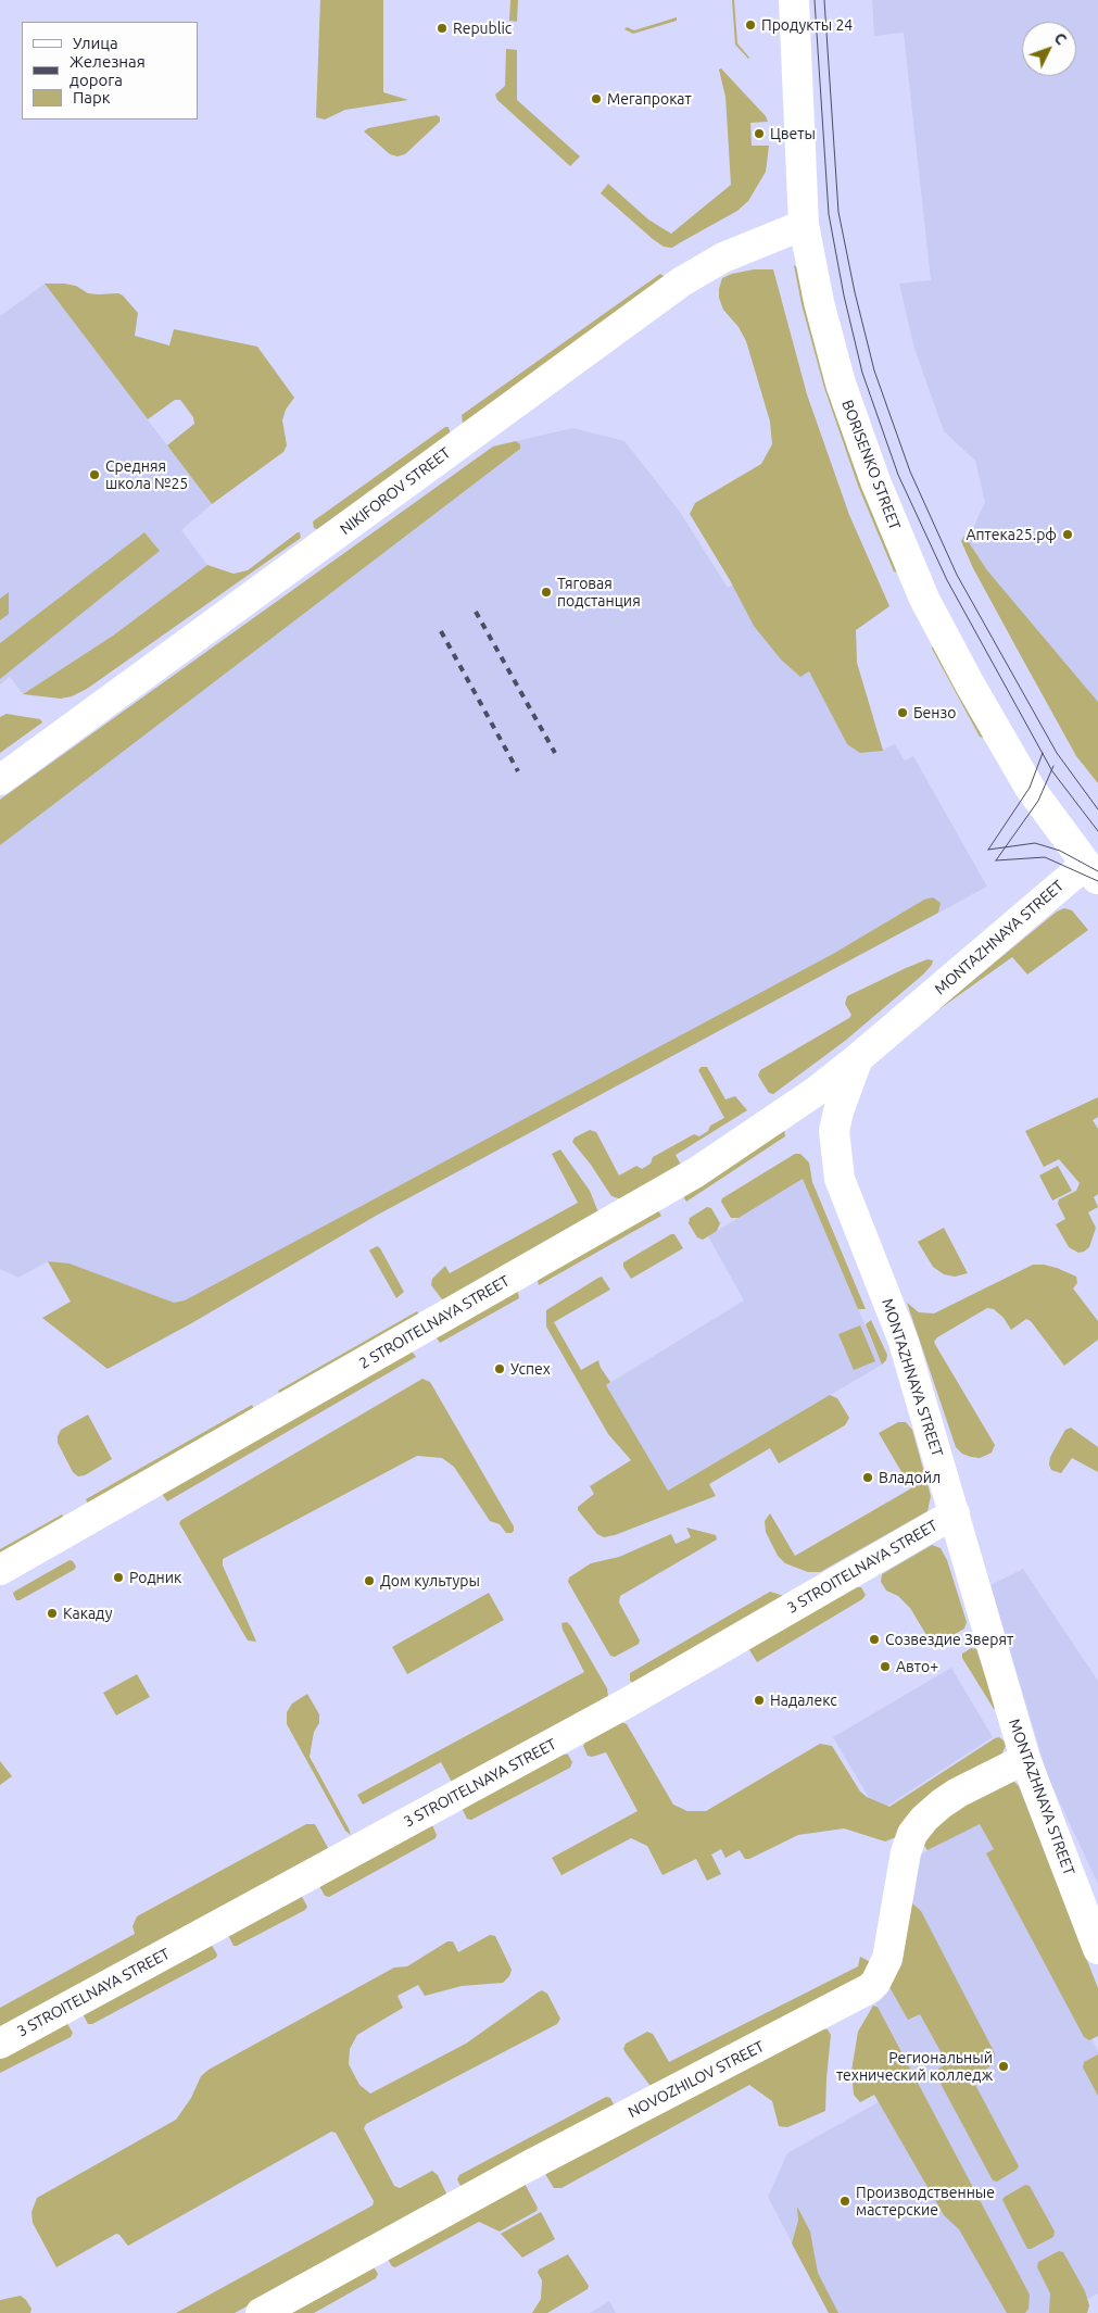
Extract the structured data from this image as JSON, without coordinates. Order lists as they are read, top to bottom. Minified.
{"streets":{"main road":["BORISENKO STREET","NIKIFOROV STREET","MONTAZHNAYA STREET","2 STROITELNAYA STREET","3 STROITELNAYA STREET","NOVOZHILOV STREET"]},"crossings":[["BORISENKO STREET","NIKIFOROV STREET"],["BORISENKO STREET","MONTAZHNAYA STREET"],["MONTAZHNAYA STREET","2 STROITELNAYA STREET"],["MONTAZHNAYA STREET","3 STROITELNAYA STREET"],["MONTAZHNAYA STREET","NOVOZHILOV STREET"]],"places":["Продукты 24","Republic","Мегапрокат","Цветы","Средняя школа №25","Аптека25.рф","Тяговая подстанция","Бензо","Успех","Владойл","Родник","Дом культуры","Какаду","Созвездие Зверят","Авто+","Надалекс","Региональный технический колледж","Производственные мастерские"],"legend":["Улица","Железная дорога","Парк"],"north":"top right"}
